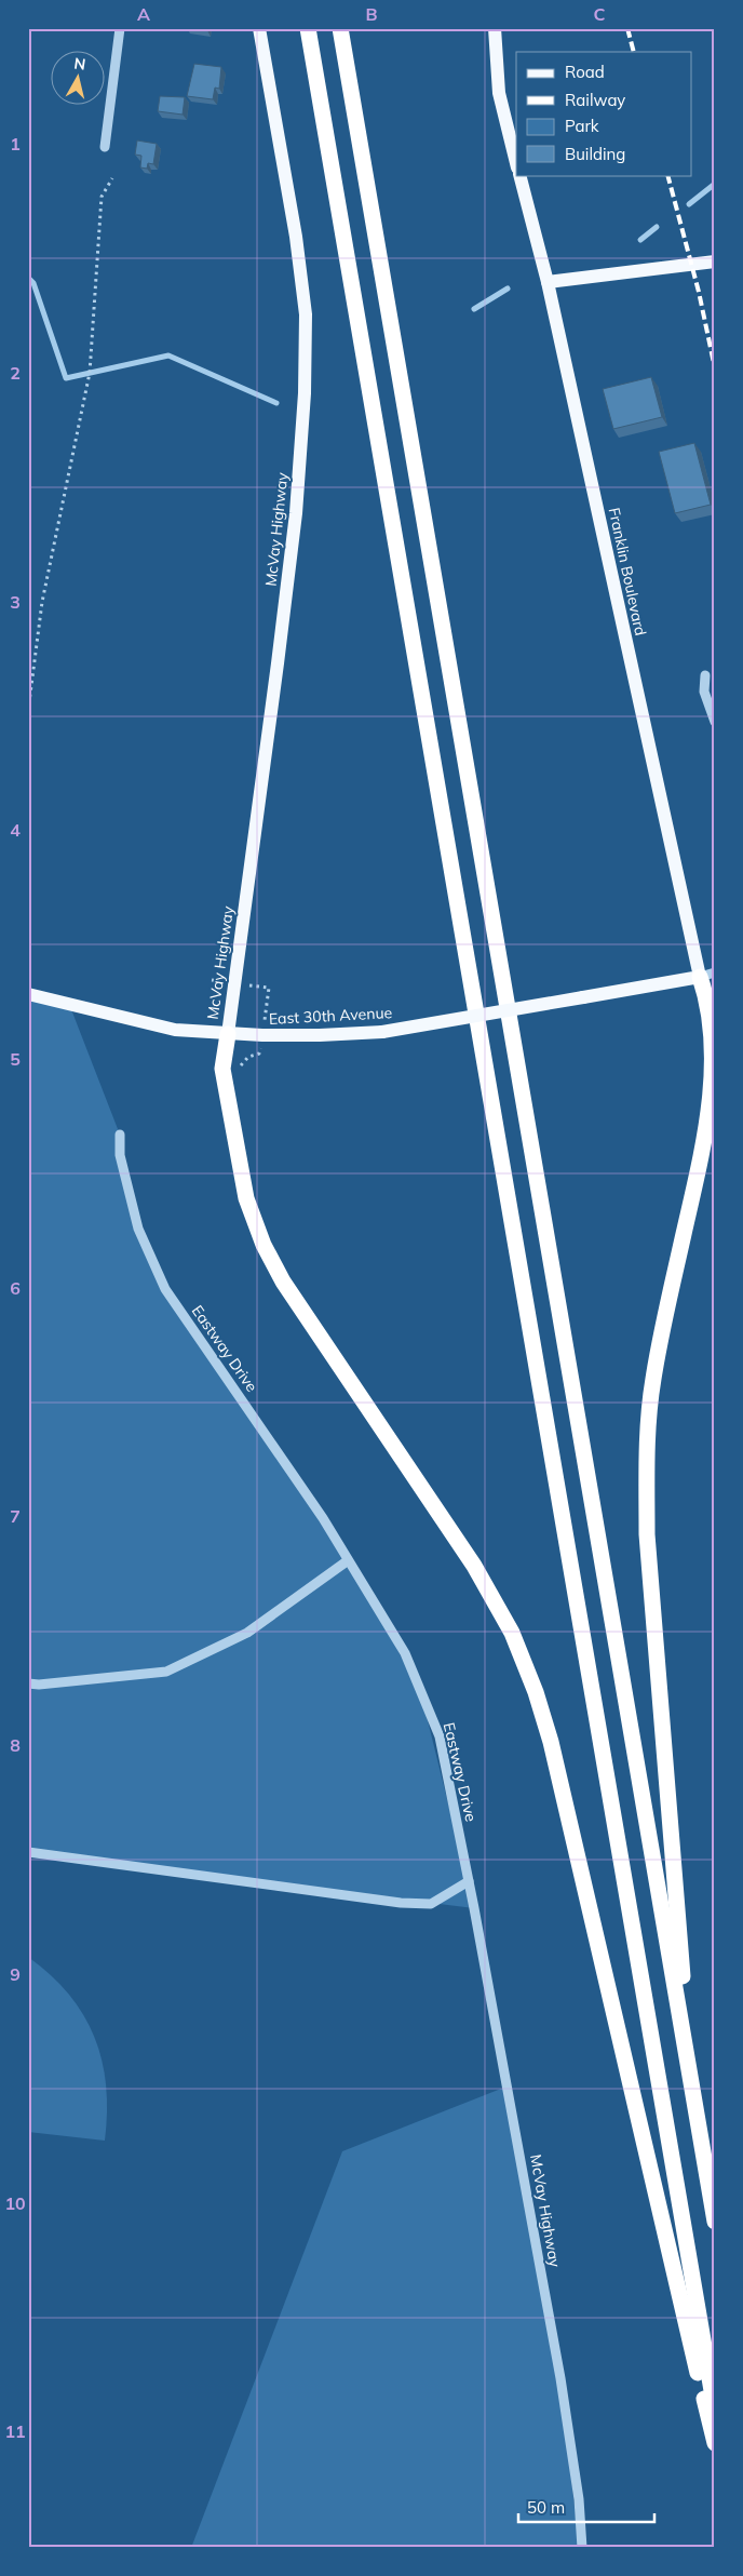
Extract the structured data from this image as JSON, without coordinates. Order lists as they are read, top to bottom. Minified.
{"streets":{"main road":["McVay Highway","Franklin Boulevard","East 30th Avenue"],"street":["Eastway Drive"]},"crossings":[["McVay Highway","East 30th Avenue"],["McVay Highway","Eastway Drive"],["Franklin Boulevard","East 30th Avenue"]],"legend":["Road","Railway","Park","Building"],"scale_bar":"50 m","north":"top","grid":{"columns":["A","B","C"],"rows":["1","2","3","4","5","6","7","8","9","10","11"]}}
